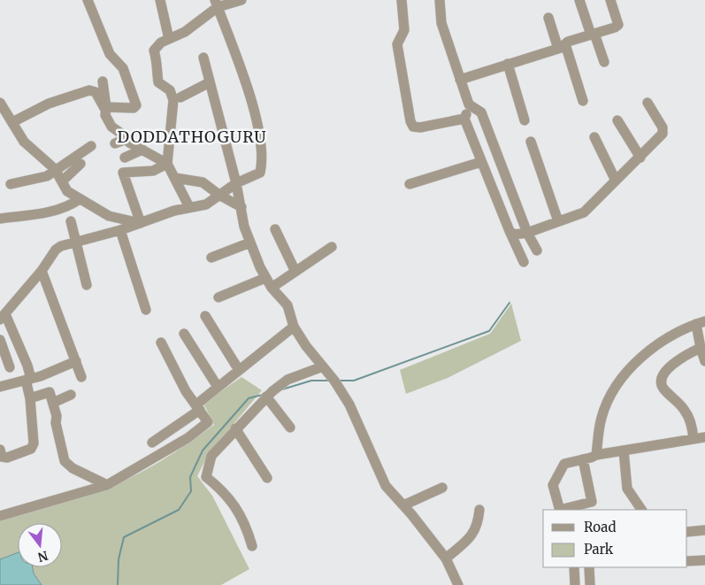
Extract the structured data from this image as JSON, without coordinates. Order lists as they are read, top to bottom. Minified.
{"districts":["DODDATHOGURU"],"legend":["Road","Park"],"north":"bottom"}
